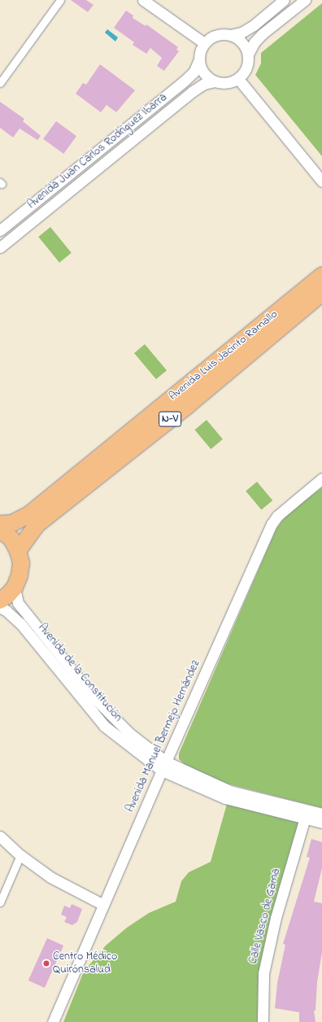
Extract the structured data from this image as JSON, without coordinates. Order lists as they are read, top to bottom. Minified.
{"streets":{"main road":["Avenida Luis Jacinto Ramallo","N-V"],"street":["Avenida Juan Carlos Rodríguez Ibarra","Avenida de la Constitución","Avenida Manuel Bermejo Hernández","Calle Vasco de Gama"]},"crossings":[["Avenida de la Constitución","Avenida Manuel Bermejo Hernández"],["Avenida de la Constitución","Calle Vasco de Gama"]],"places":["Centro Médico Quirónsalud"]}
